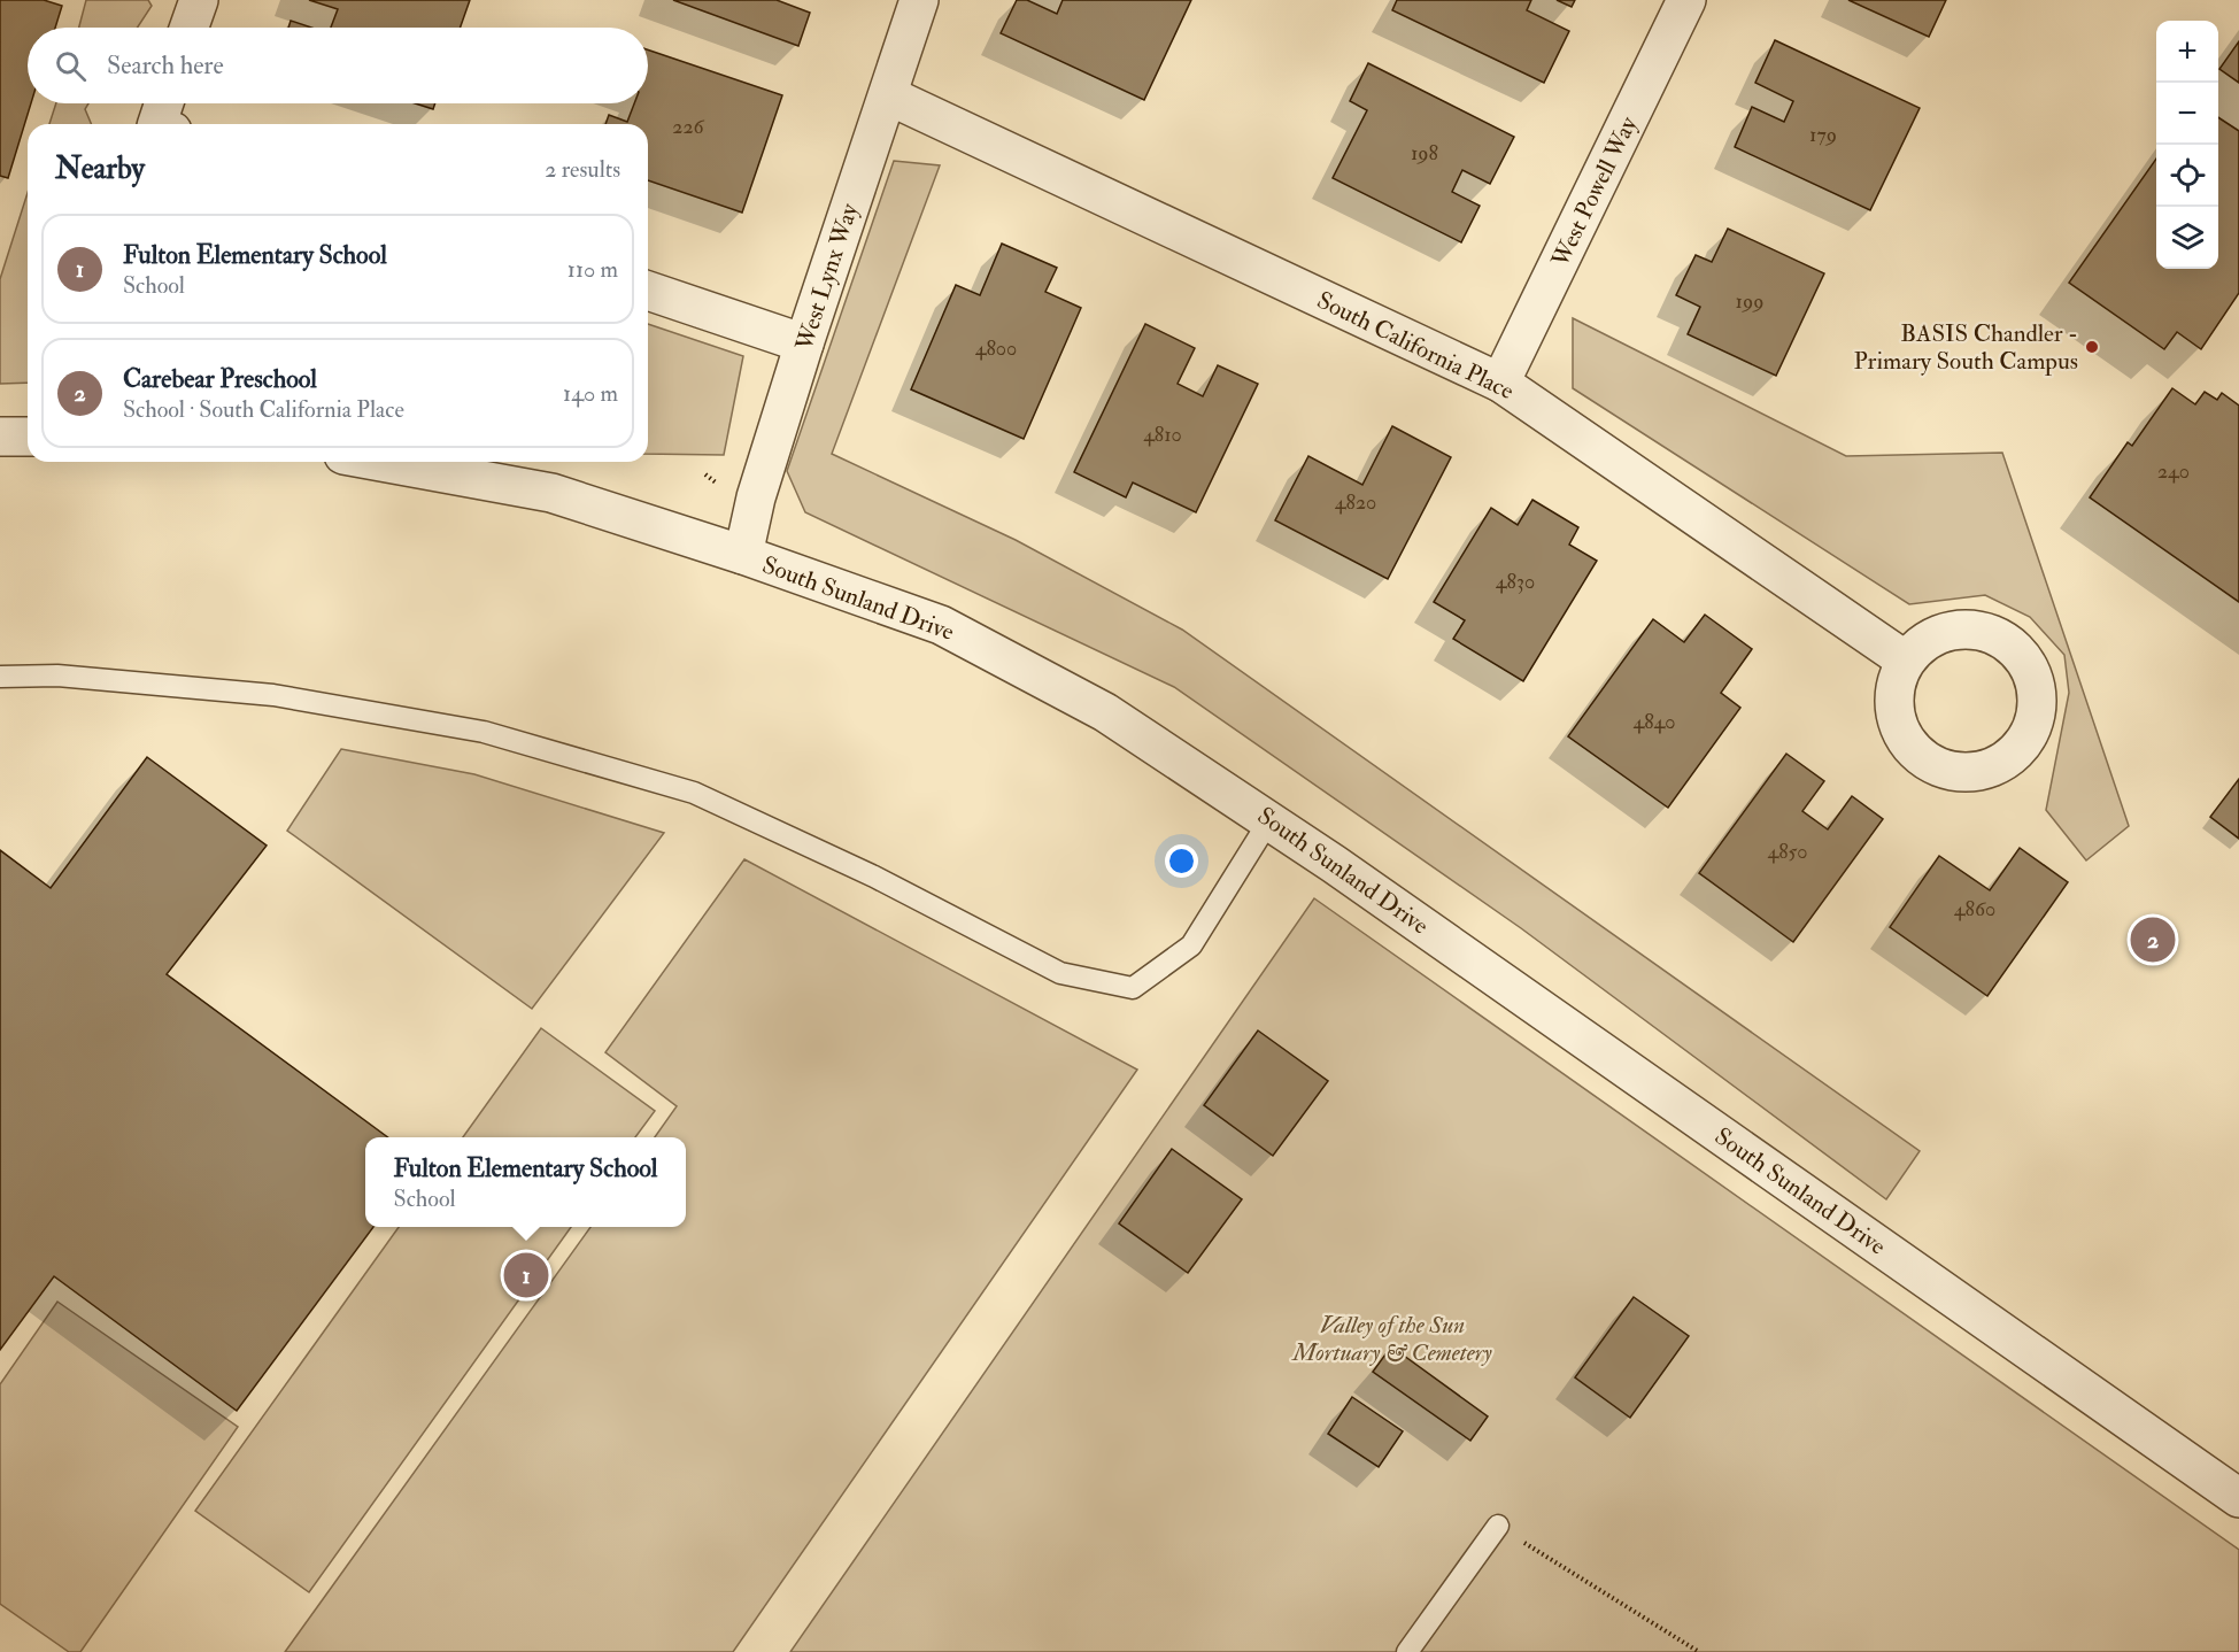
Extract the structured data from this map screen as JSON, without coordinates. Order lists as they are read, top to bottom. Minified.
{"streets":{"street":["West Powell Way","West Lynx Way","South California Place","South Sunland Drive"]},"crossings":[["West Powell Way","South California Place"],["West Lynx Way","South California Place"],["West Lynx Way","South Sunland Drive"]],"parks":["Valley of the Sun Mortuary & Cemetery"],"places":["BASIS Chandler - Primary South Campus"],"house_numbers":["226","179","198","199","4800","4810","240","4820","4830","4840","4850","4860"],"page":{"map_buttons":["+","−"],"search":"Search here","heading":["Nearby","2 results"],"list":[{"mark":"1","name":"Fulton Elementary School","note":"School","value":"110 m"},{"mark":"2","name":"Carebear Preschool","note":"School · South California Place","value":"140 m"}],"pins":["2","1"],"popup":["Fulton Elementary School","School"]}}
